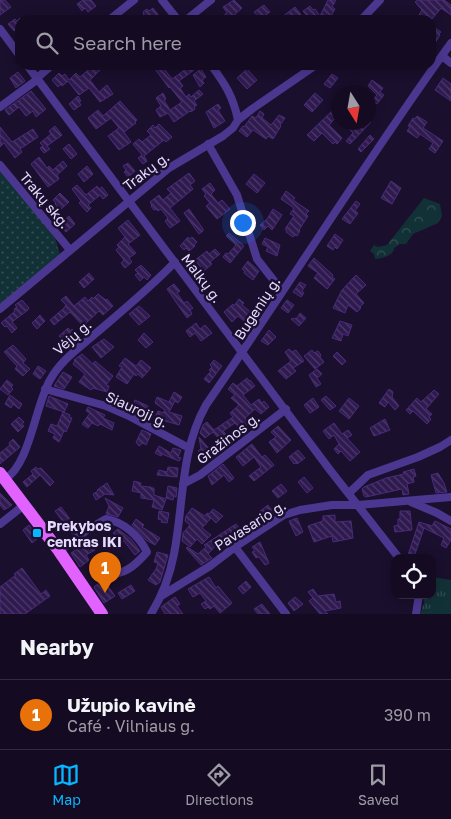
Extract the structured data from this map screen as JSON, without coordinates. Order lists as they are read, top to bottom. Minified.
{"streets":{"street":["Trakų g.","Trakų skg.","Malkų g.","Bugenių g.","Vėjų g.","Siauroji g.","Gražinos g.","Pavasario g."]},"crossings":[["Trakų g.","Trakų skg."],["Trakų g.","Malkų g."],["Malkų g.","Bugenių g."],["Malkų g.","Vėjų g."],["Malkų g.","Gražinos g."],["Malkų g.","Pavasario g."],["Bugenių g.","Siauroji g."],["Bugenių g.","Gražinos g."],["Bugenių g.","Pavasario g."],["Vėjų g.","Siauroji g."]],"places":{"transit":["Prekybos centras IKI"]},"north":"bottom","page":{"search":"Search here","pins":"1","heading":"Nearby","list":[{"mark":"1","name":"Užupio kavinė","note":"Café · Vilniaus g.","value":"390 m"}],"nav":["Map","Directions","Saved"]}}
